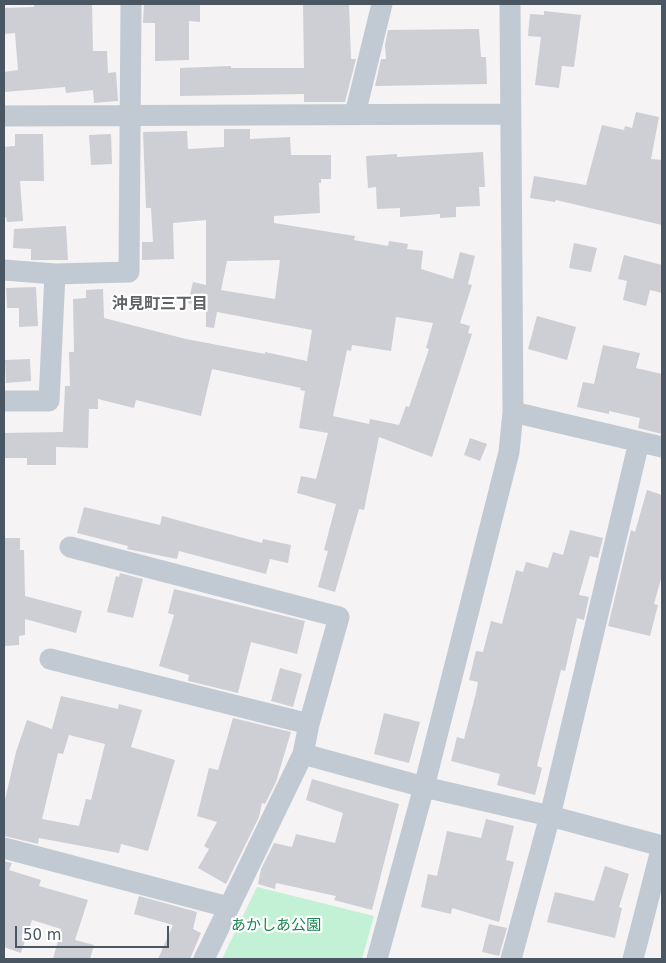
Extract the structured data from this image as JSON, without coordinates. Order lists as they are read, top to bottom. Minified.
{"districts":["沖見町三丁目"],"parks":["あかしあ公園"],"scale_bar":"50 m"}
